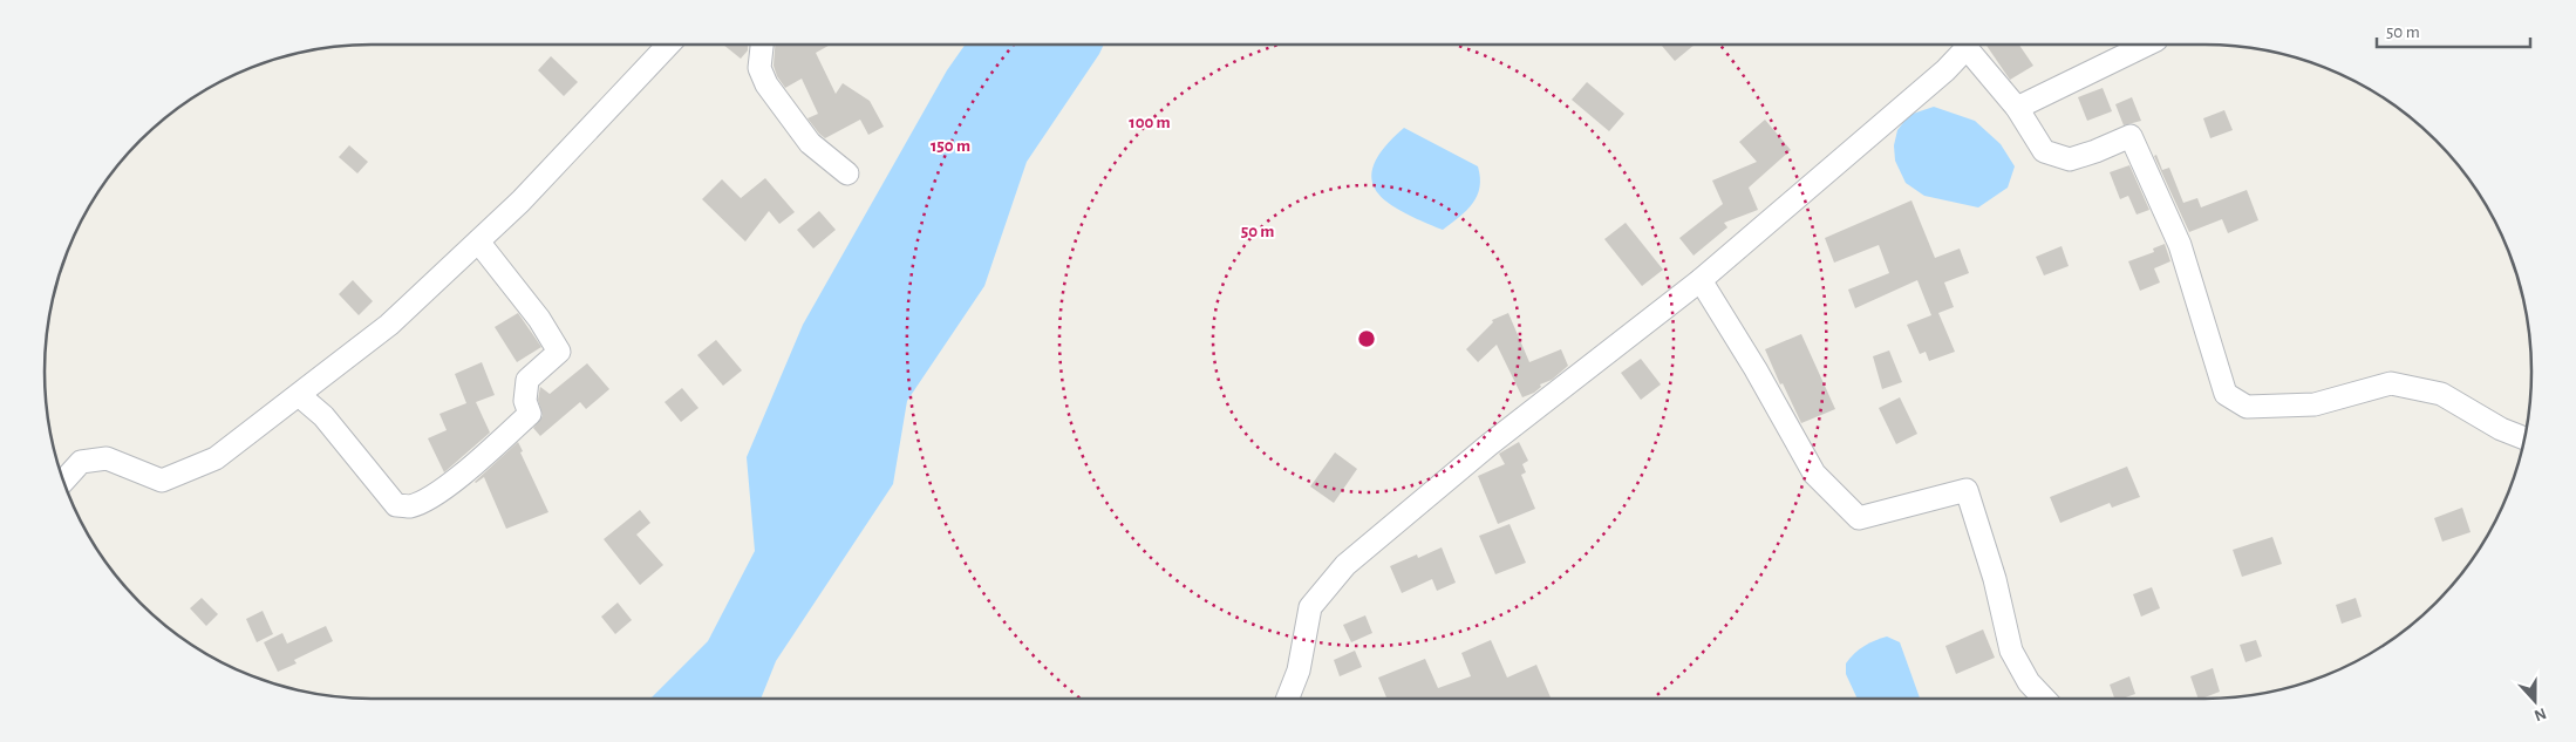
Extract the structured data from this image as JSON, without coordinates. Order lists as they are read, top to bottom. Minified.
{"scale_bar":"50 m","north":"bottom","rings":["100 m","150 m","50 m"]}
